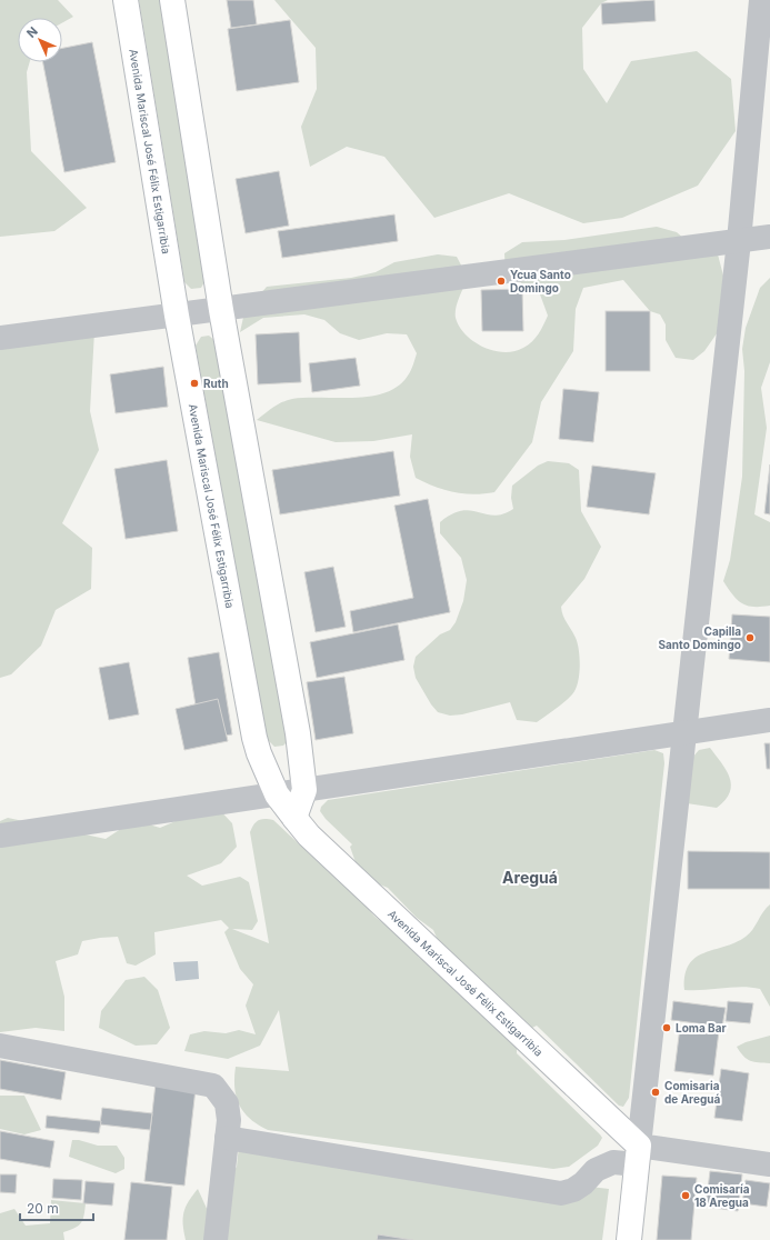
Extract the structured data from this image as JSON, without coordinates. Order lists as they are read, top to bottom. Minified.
{"streets":{"main road":["Avenida Mariscal José Félix Estigarribia"]},"districts":["Areguá"],"places":["Ycua Santo Domingo","Ruth","Capilla Santo Domingo","Loma Bar","Comisaria de Areguá","Comisaría 18 Aregua"],"scale_bar":"20 m","north":"top left"}
